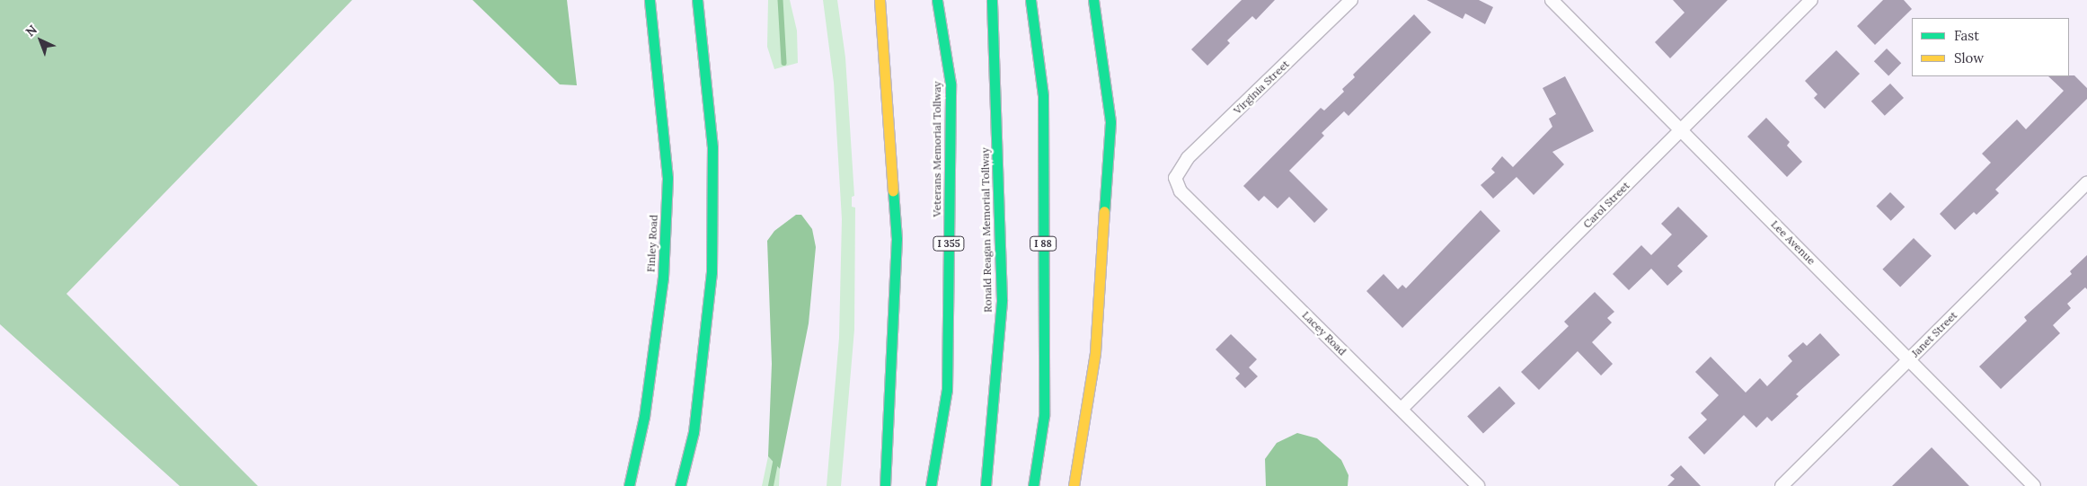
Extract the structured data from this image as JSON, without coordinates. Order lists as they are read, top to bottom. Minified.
{"streets":{"main road":["Veterans Memorial Tollway","Ronald Reagan Memorial Tollway","Finley Road","I 355","I 88"],"street":["Virginia Street","Carol Street","Lee Avenue","Lacey Road","Janet Street"]},"crossings":[["Virginia Street","Lacey Road"],["Carol Street","Lee Avenue"],["Carol Street","Lacey Road"],["Lee Avenue","Janet Street"]],"legend":["Fast","Slow"],"north":"top left"}
